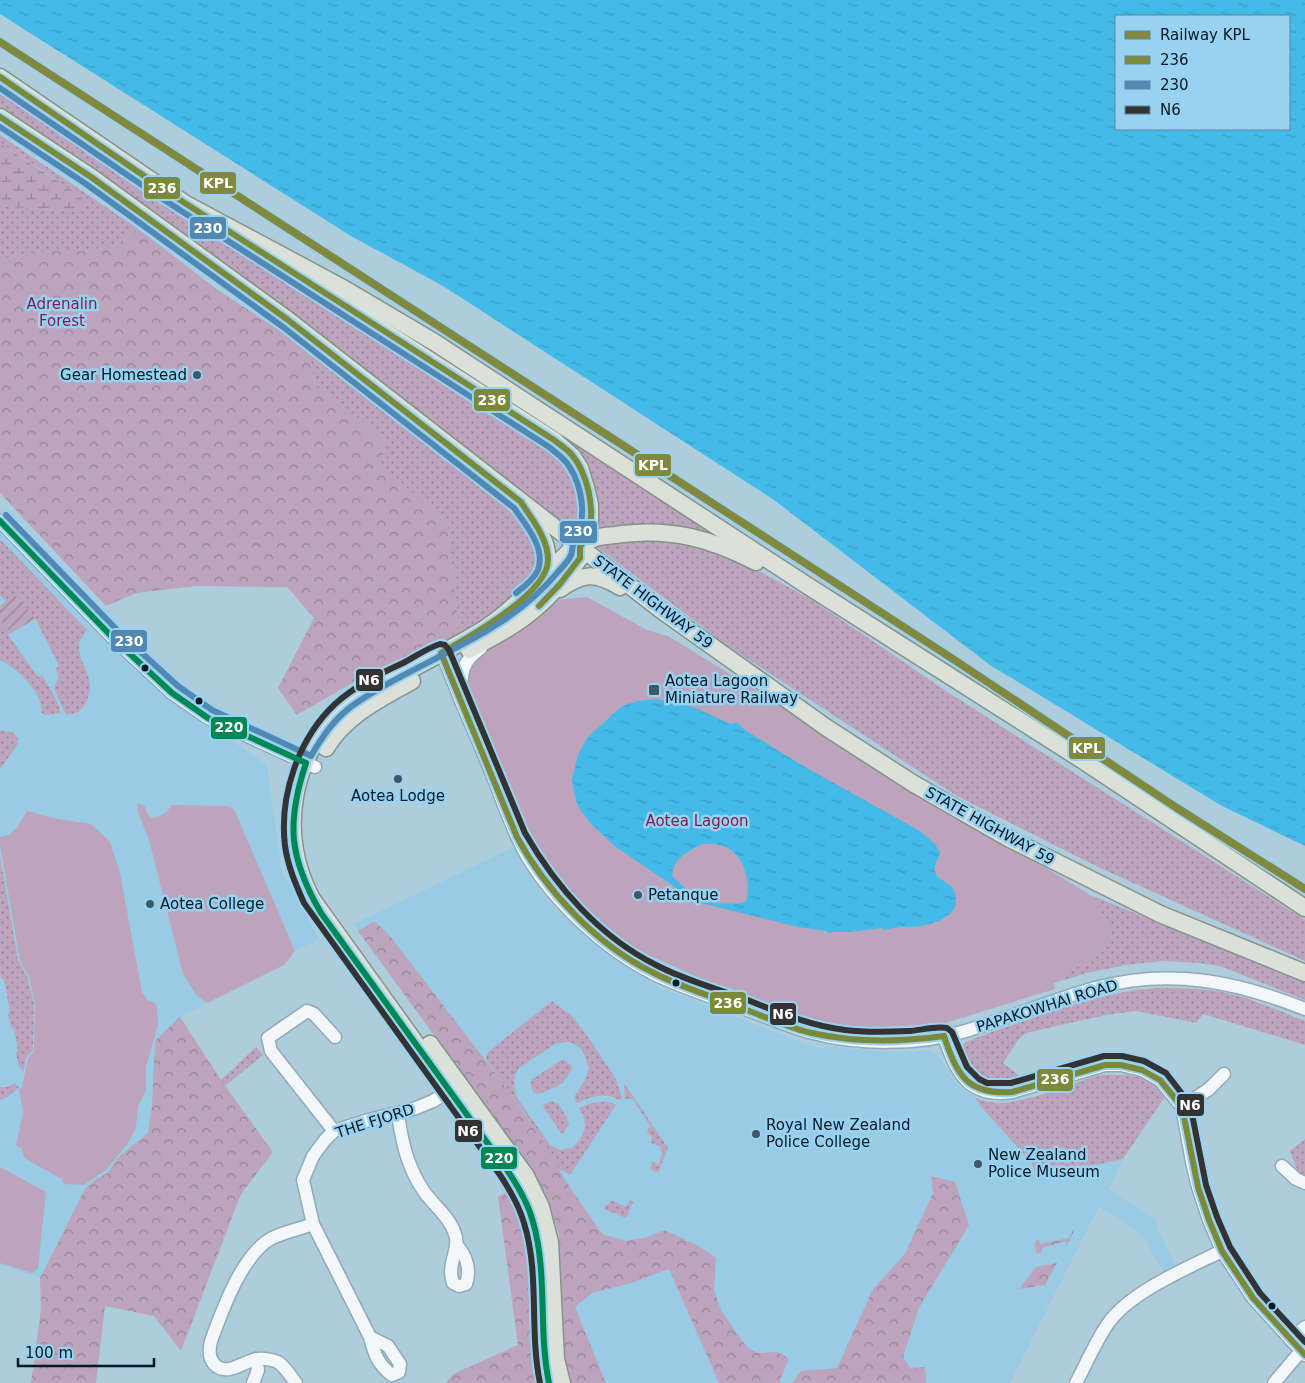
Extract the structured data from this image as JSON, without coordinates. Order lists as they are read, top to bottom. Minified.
{"streets":{"main road":["STATE HIGHWAY 59"],"street":["PAPAKOWHAI ROAD","THE FJORD"]},"parks":["Adrenalin Forest","Aotea Lagoon"],"places":{"other":["Gear Homestead","Aotea Lodge","Petanque","Aotea College","Royal New Zealand Police College","New Zealand Police Museum"],"transit":["Aotea Lagoon Miniature Railway"]},"lines":["rail line KPL","transit line 236","transit line 230","transit line 220","transit line N6"],"legend":["Railway KPL","236","230","N6"],"scale_bar":"100 m"}
